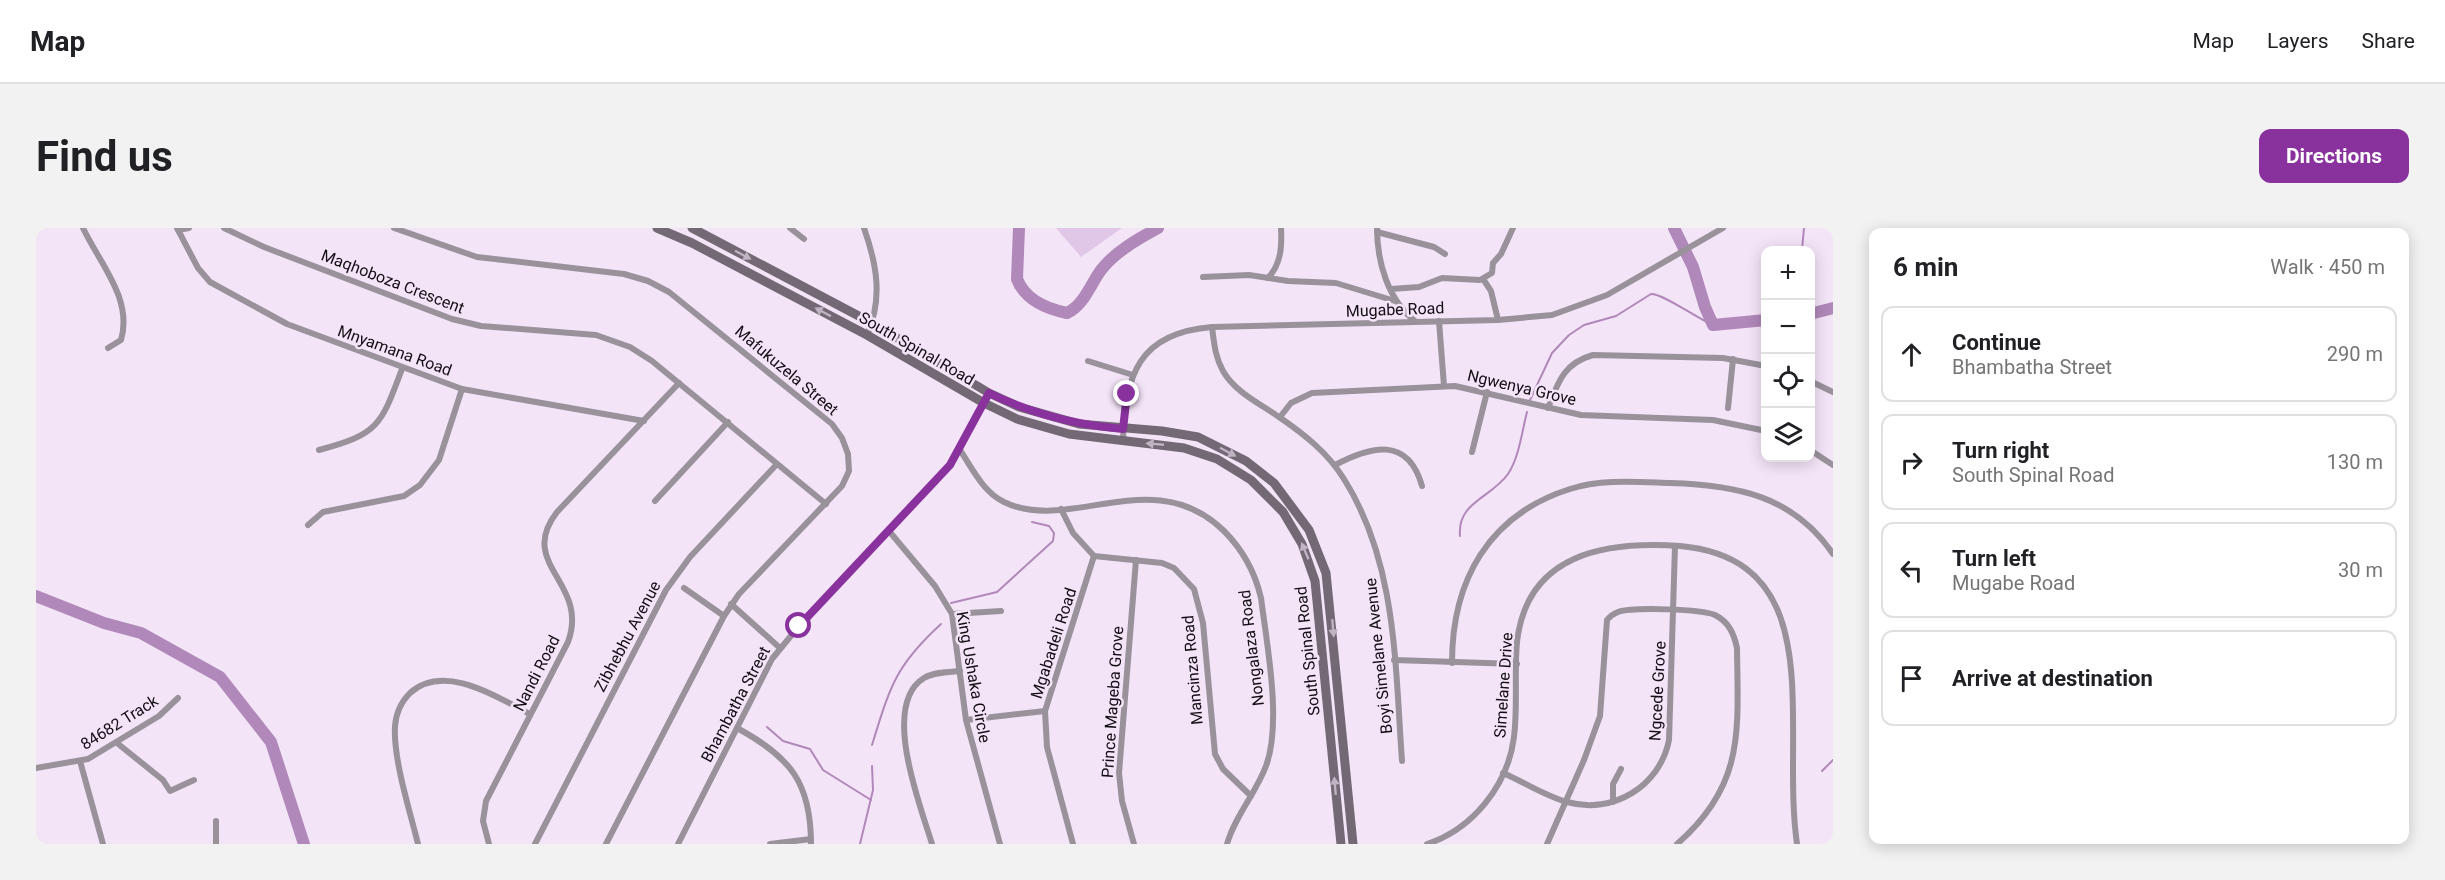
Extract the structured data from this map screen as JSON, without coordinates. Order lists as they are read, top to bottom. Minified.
{"streets":{"street":["Maqhoboza Crescent","Mugabe Road","South Spinal Road","Mnyamana Road","Mafukuzela Street","Ngwenya Grove","Zibhebhu Avenue","Mgabadeli Road","Nongalaza Road","Boyi Simelane Avenue","Mancinza Road","Nandi Road","King Ushaka Circle","Simelane Drive","Ngcede Grove","Prince Mageba Grove","Bhambatha Street","84682 Track"]},"crossings":[["Maqhoboza Crescent","Mafukuzela Street"],["Maqhoboza Crescent","Zibhebhu Avenue"],["Maqhoboza Crescent","Nandi Road"],["Mugabe Road","South Spinal Road"],["Mugabe Road","Boyi Simelane Avenue"],["South Spinal Road","Bhambatha Street"],["Mnyamana Road","Nandi Road"],["Ngwenya Grove","Boyi Simelane Avenue"],["Mgabadeli Road","Mancinza Road"],["Nongalaza Road","Mancinza Road"],["Nongalaza Road","Bhambatha Street"],["Mancinza Road","Prince Mageba Grove"],["King Ushaka Circle","Bhambatha Street"],["Simelane Drive","Ngcede Grove"]],"page":{"header":"Map","nav":["Map","Layers","Share"],"buttons":"Directions","title":"Find us","heading":["6 min","Walk · 450 m"],"map_buttons":["+","−"],"list":[["Continue","Bhambatha Street","290 m"],["Turn right","South Spinal Road","130 m"],["Turn left","Mugabe Road","30 m"],"Arrive at destination"]}}
